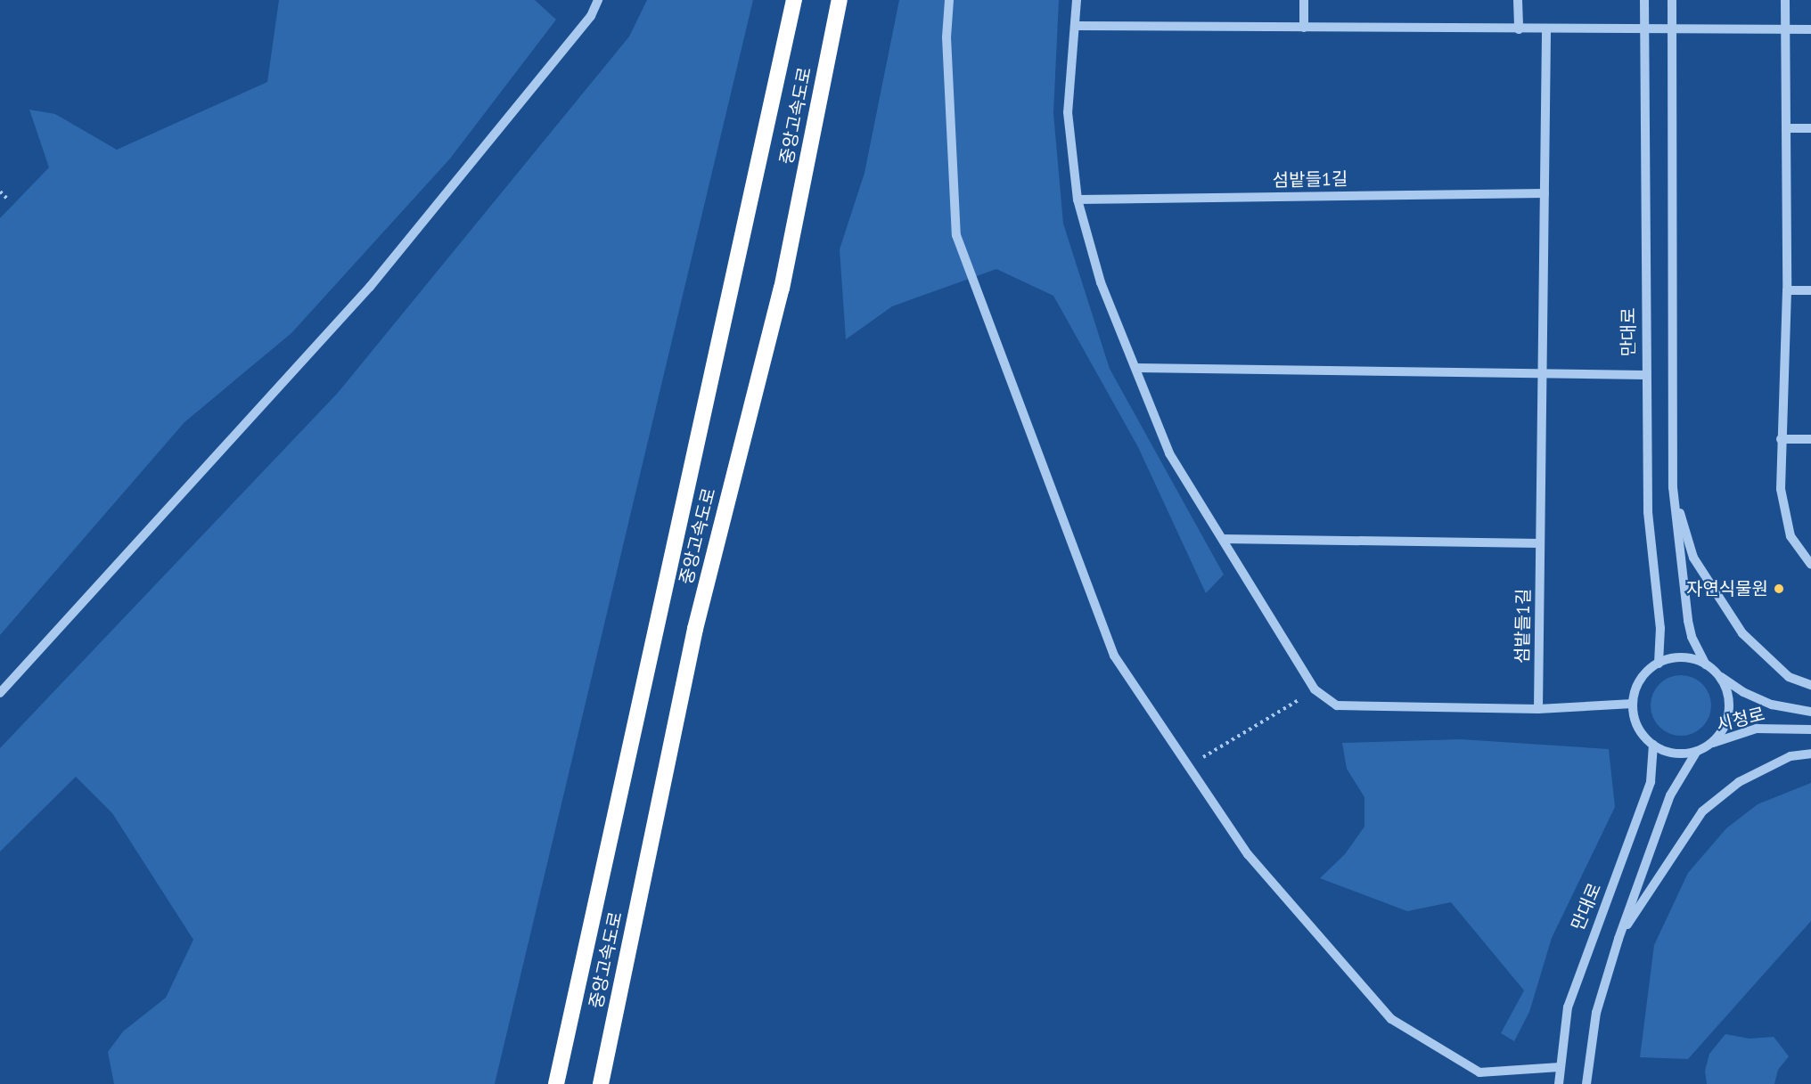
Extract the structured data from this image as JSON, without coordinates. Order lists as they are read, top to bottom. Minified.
{"streets":{"highway":["중앙고속도로"],"street":["섬밭들1길","만대로","시청로"]},"crossings":[["만대로","시청로"]],"places":["자연식물원"]}
